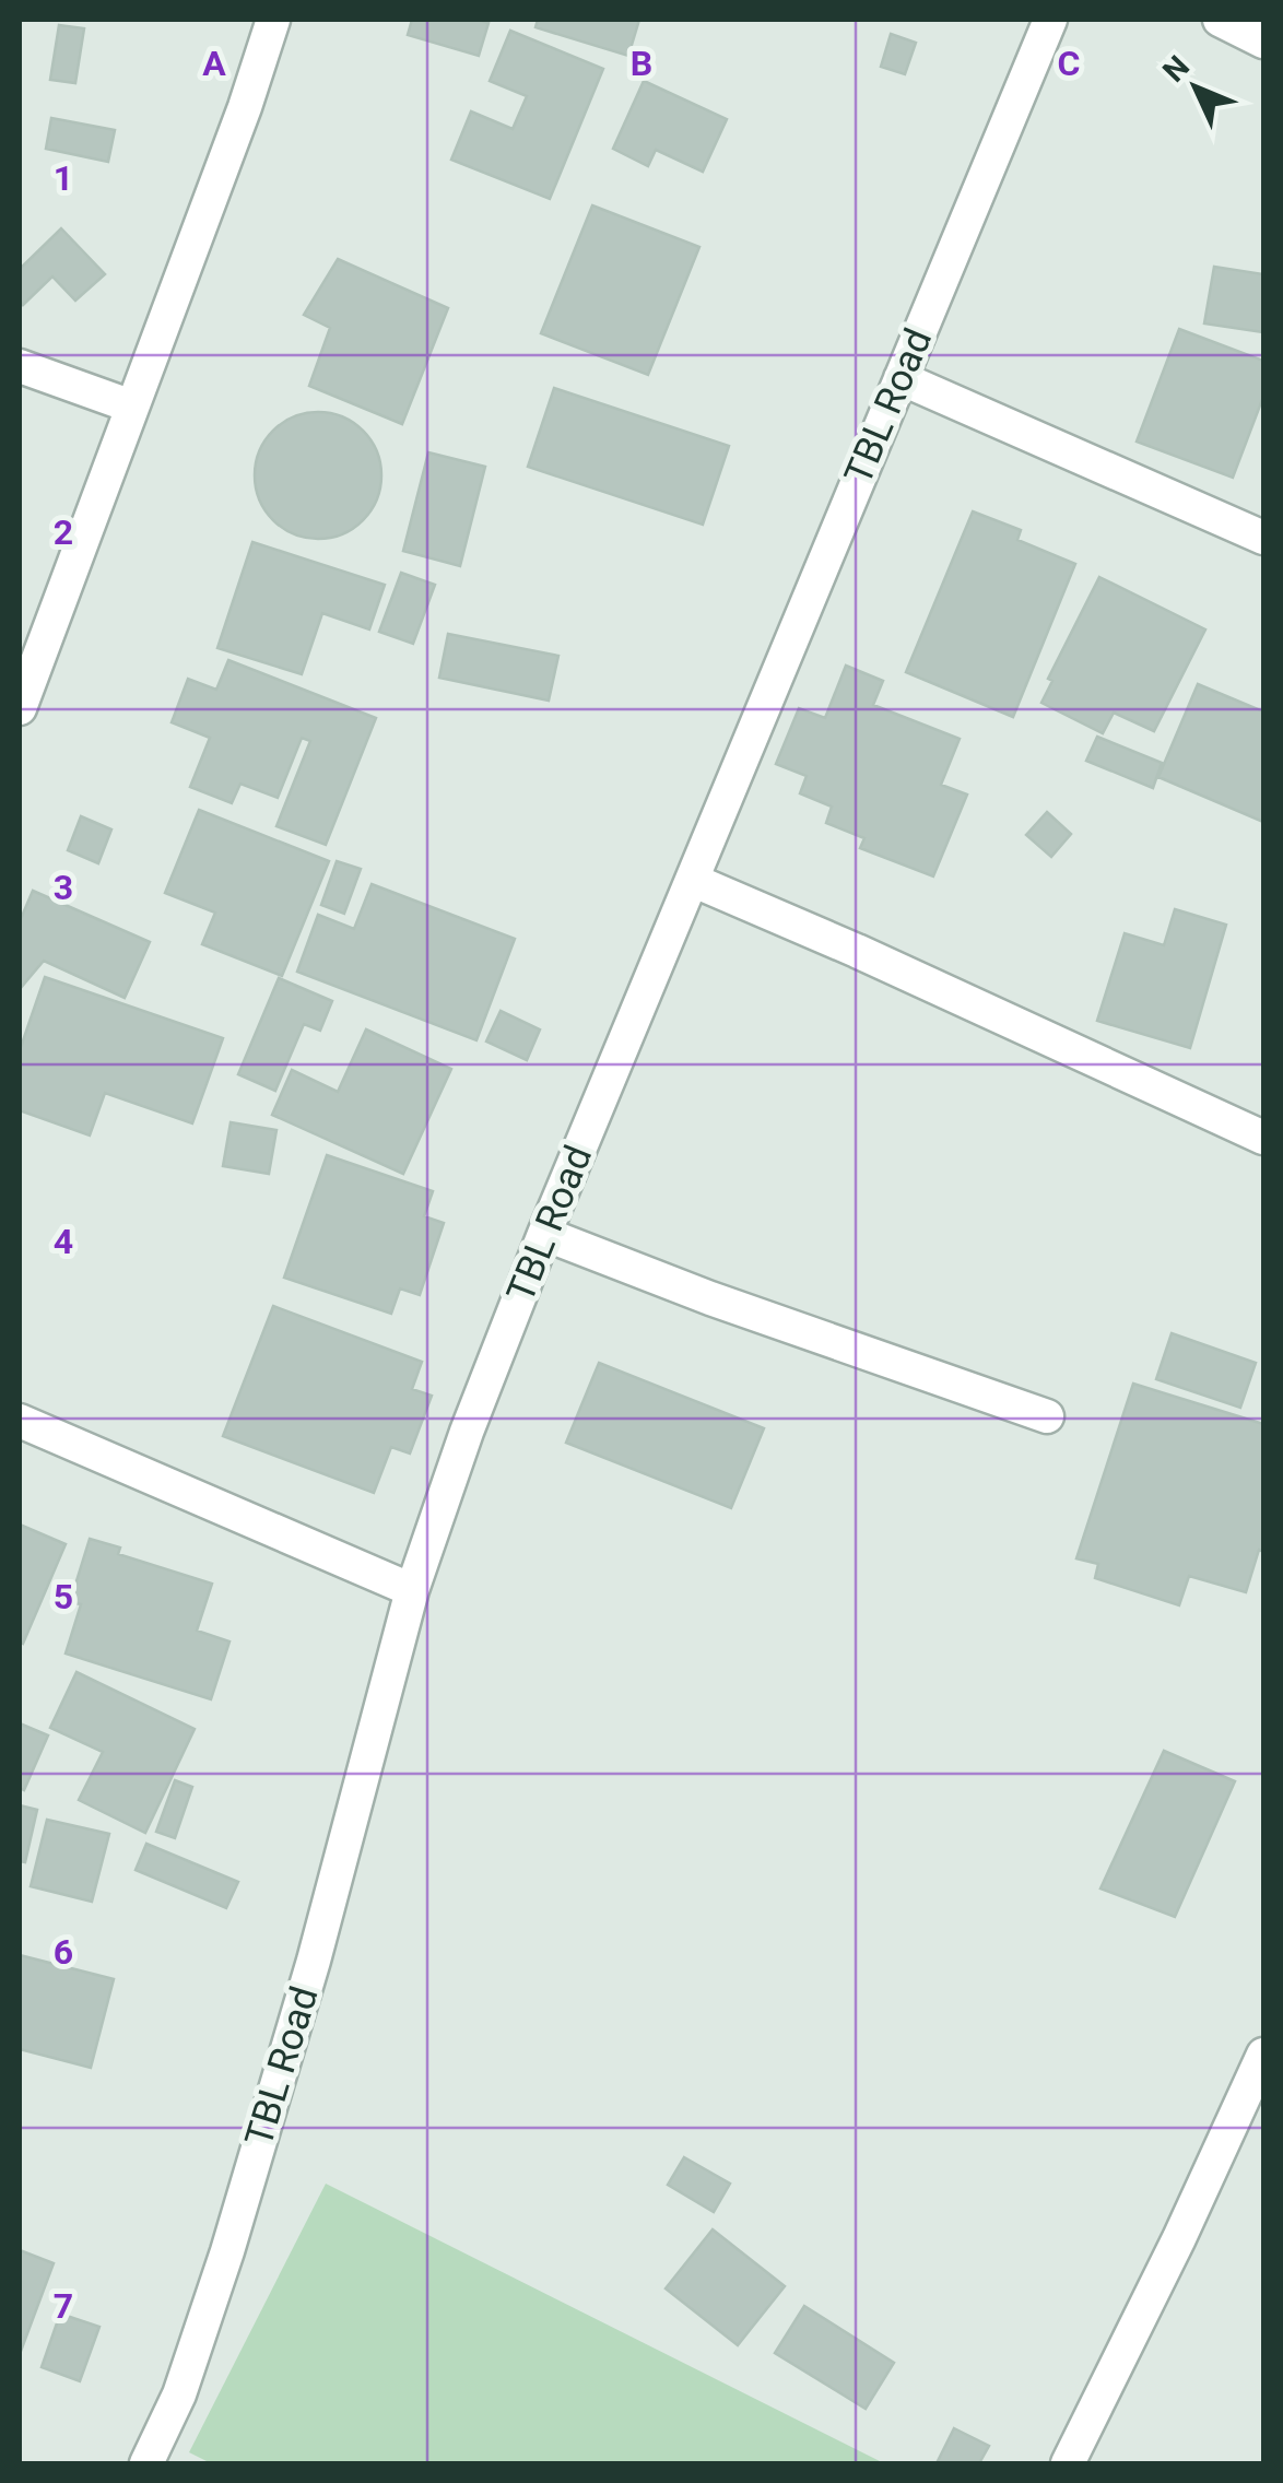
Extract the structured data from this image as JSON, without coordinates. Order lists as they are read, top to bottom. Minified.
{"streets":{"street":["TBL Road"]},"north":"top left","grid":{"columns":["A","B","C"],"rows":["1","2","3","4","5","6","7"]}}
